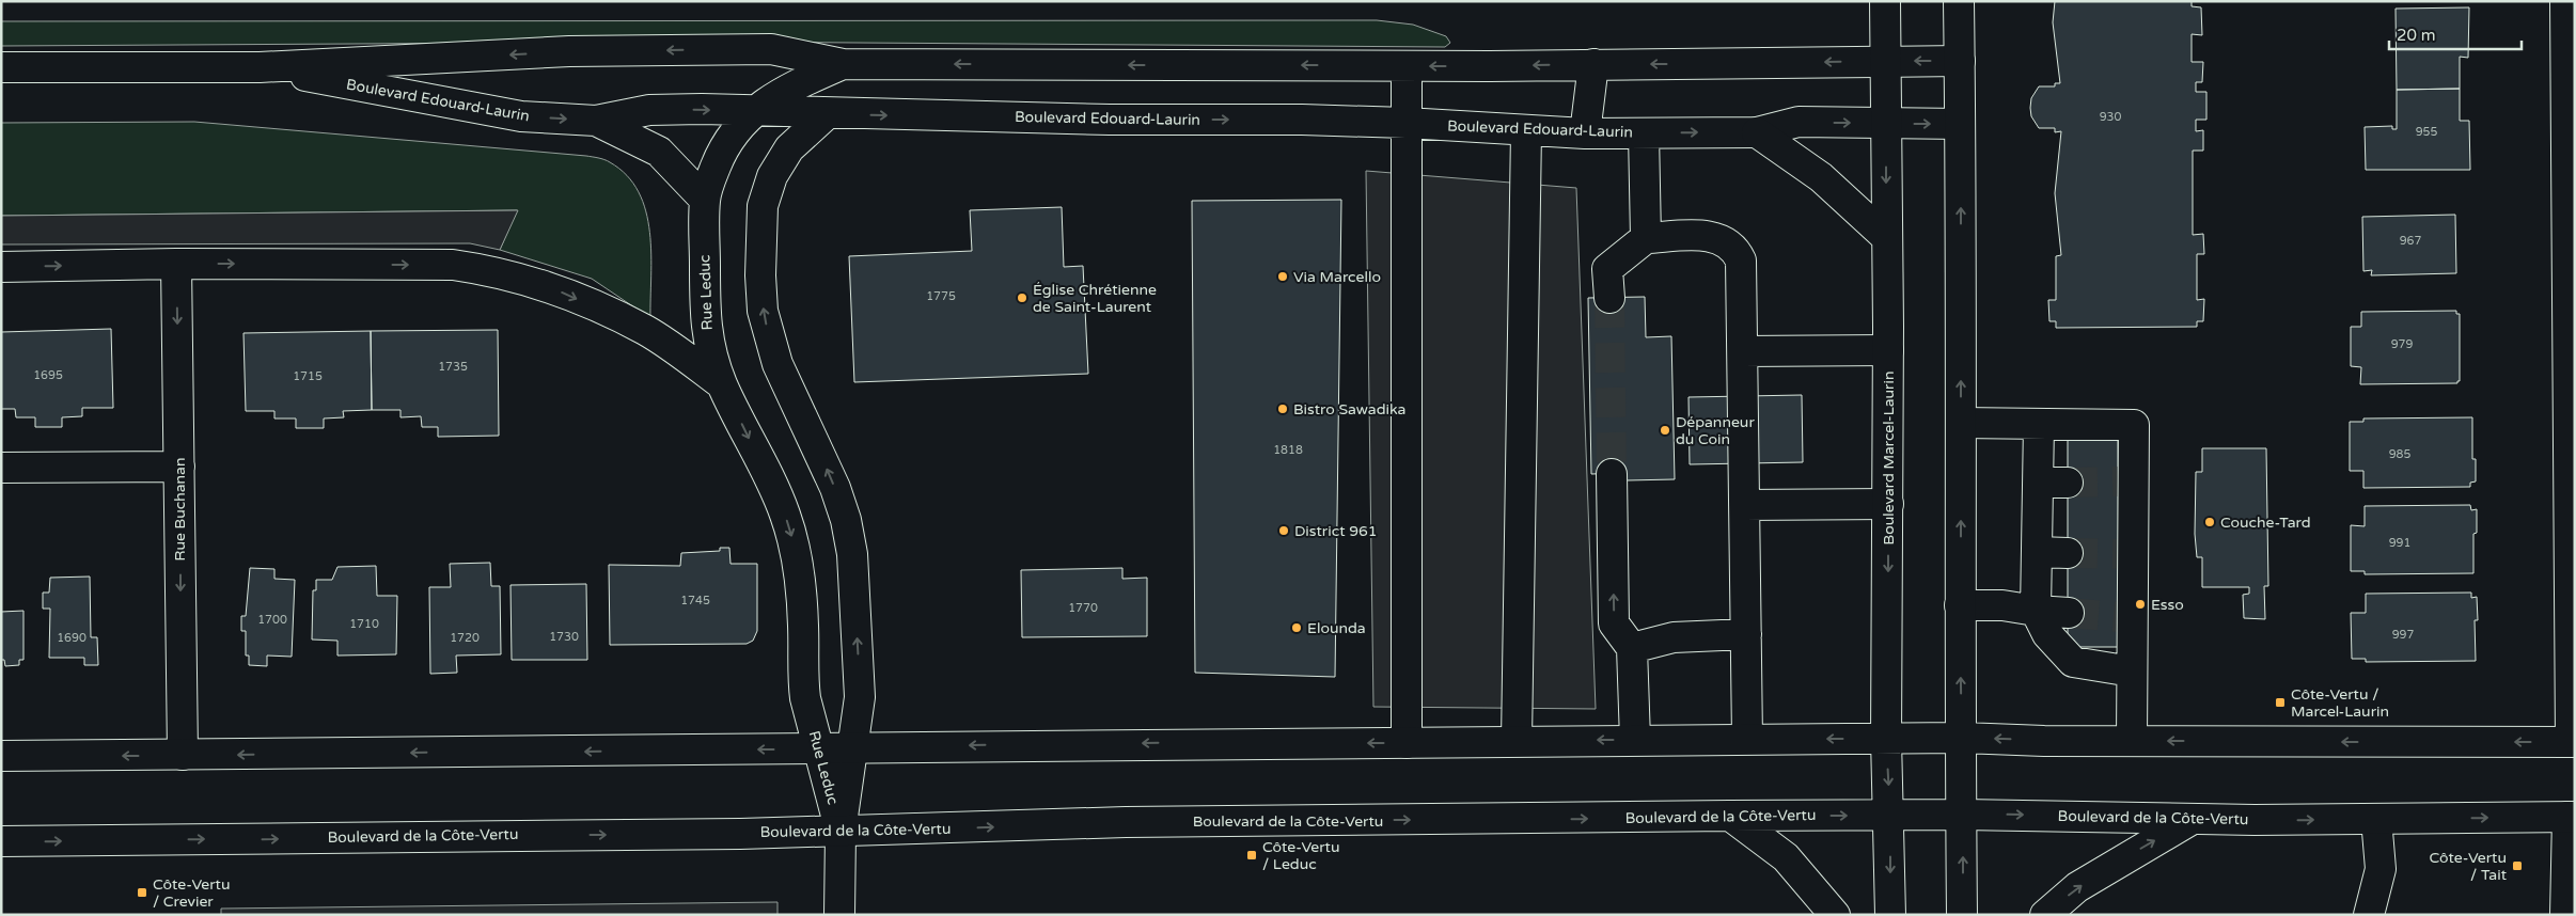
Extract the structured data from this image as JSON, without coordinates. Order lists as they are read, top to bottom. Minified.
{"streets":{"main road":["Boulevard Edouard-Laurin","Rue Leduc","Boulevard Marcel-Laurin","Rue Buchanan","Boulevard de la Côte-Vertu"]},"crossings":[["Boulevard Edouard-Laurin","Rue Leduc"],["Boulevard Edouard-Laurin","Boulevard Marcel-Laurin"],["Rue Leduc","Boulevard de la Côte-Vertu"],["Boulevard Marcel-Laurin","Boulevard de la Côte-Vertu"]],"one_way":["Rue Buchanan"],"places":{"other":["Via Marcello","Église Chrétienne de Saint-Laurent","Bistro Sawadika","Dépanneur du Coin","Couche-Tard","District 961","Esso","Elounda"],"transit":["Côte-Vertu / Marcel-Laurin","Côte-Vertu / Leduc","Côte-Vertu / Tait","Côte-Vertu / Crevier"]},"house_numbers":["930","955","967","1775","979","1735","1695","1715","1818","985","991","1745","1770","1700","1710","997","1730","1690","1720"],"scale_bar":"20 m"}
